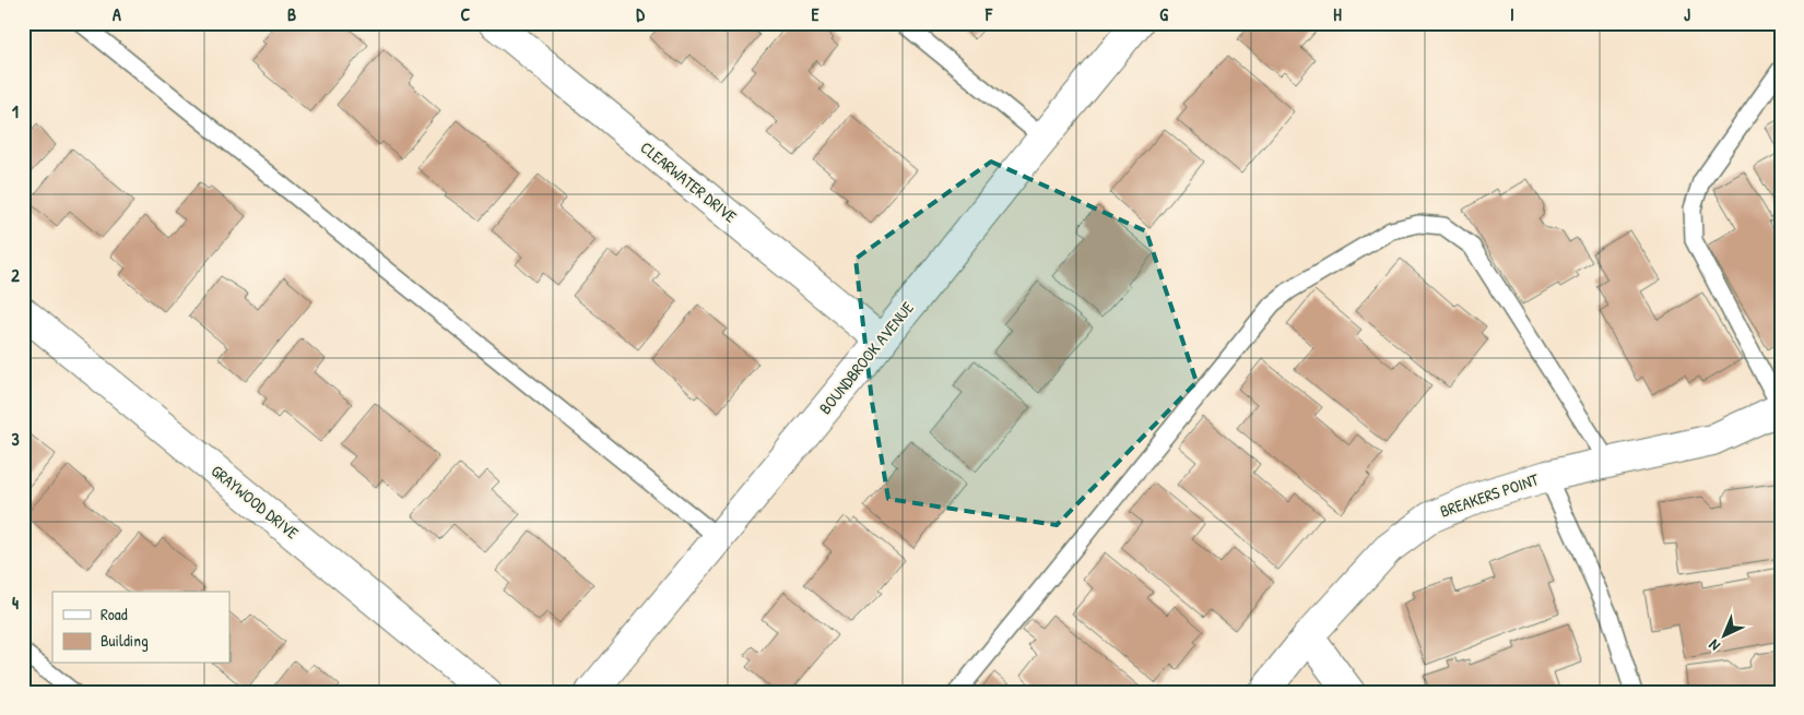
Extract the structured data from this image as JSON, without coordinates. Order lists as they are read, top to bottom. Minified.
{"streets":{"street":["CLEARWATER DRIVE","BOUNDBROOK AVENUE","BREAKERS POINT","GRAYWOOD DRIVE"]},"crossings":[["CLEARWATER DRIVE","BOUNDBROOK AVENUE"]],"legend":["Road","Building"],"north":"bottom left","grid":{"columns":["A","B","C","D","E","F","G","H","I","J"],"rows":["1","2","3","4"]}}
